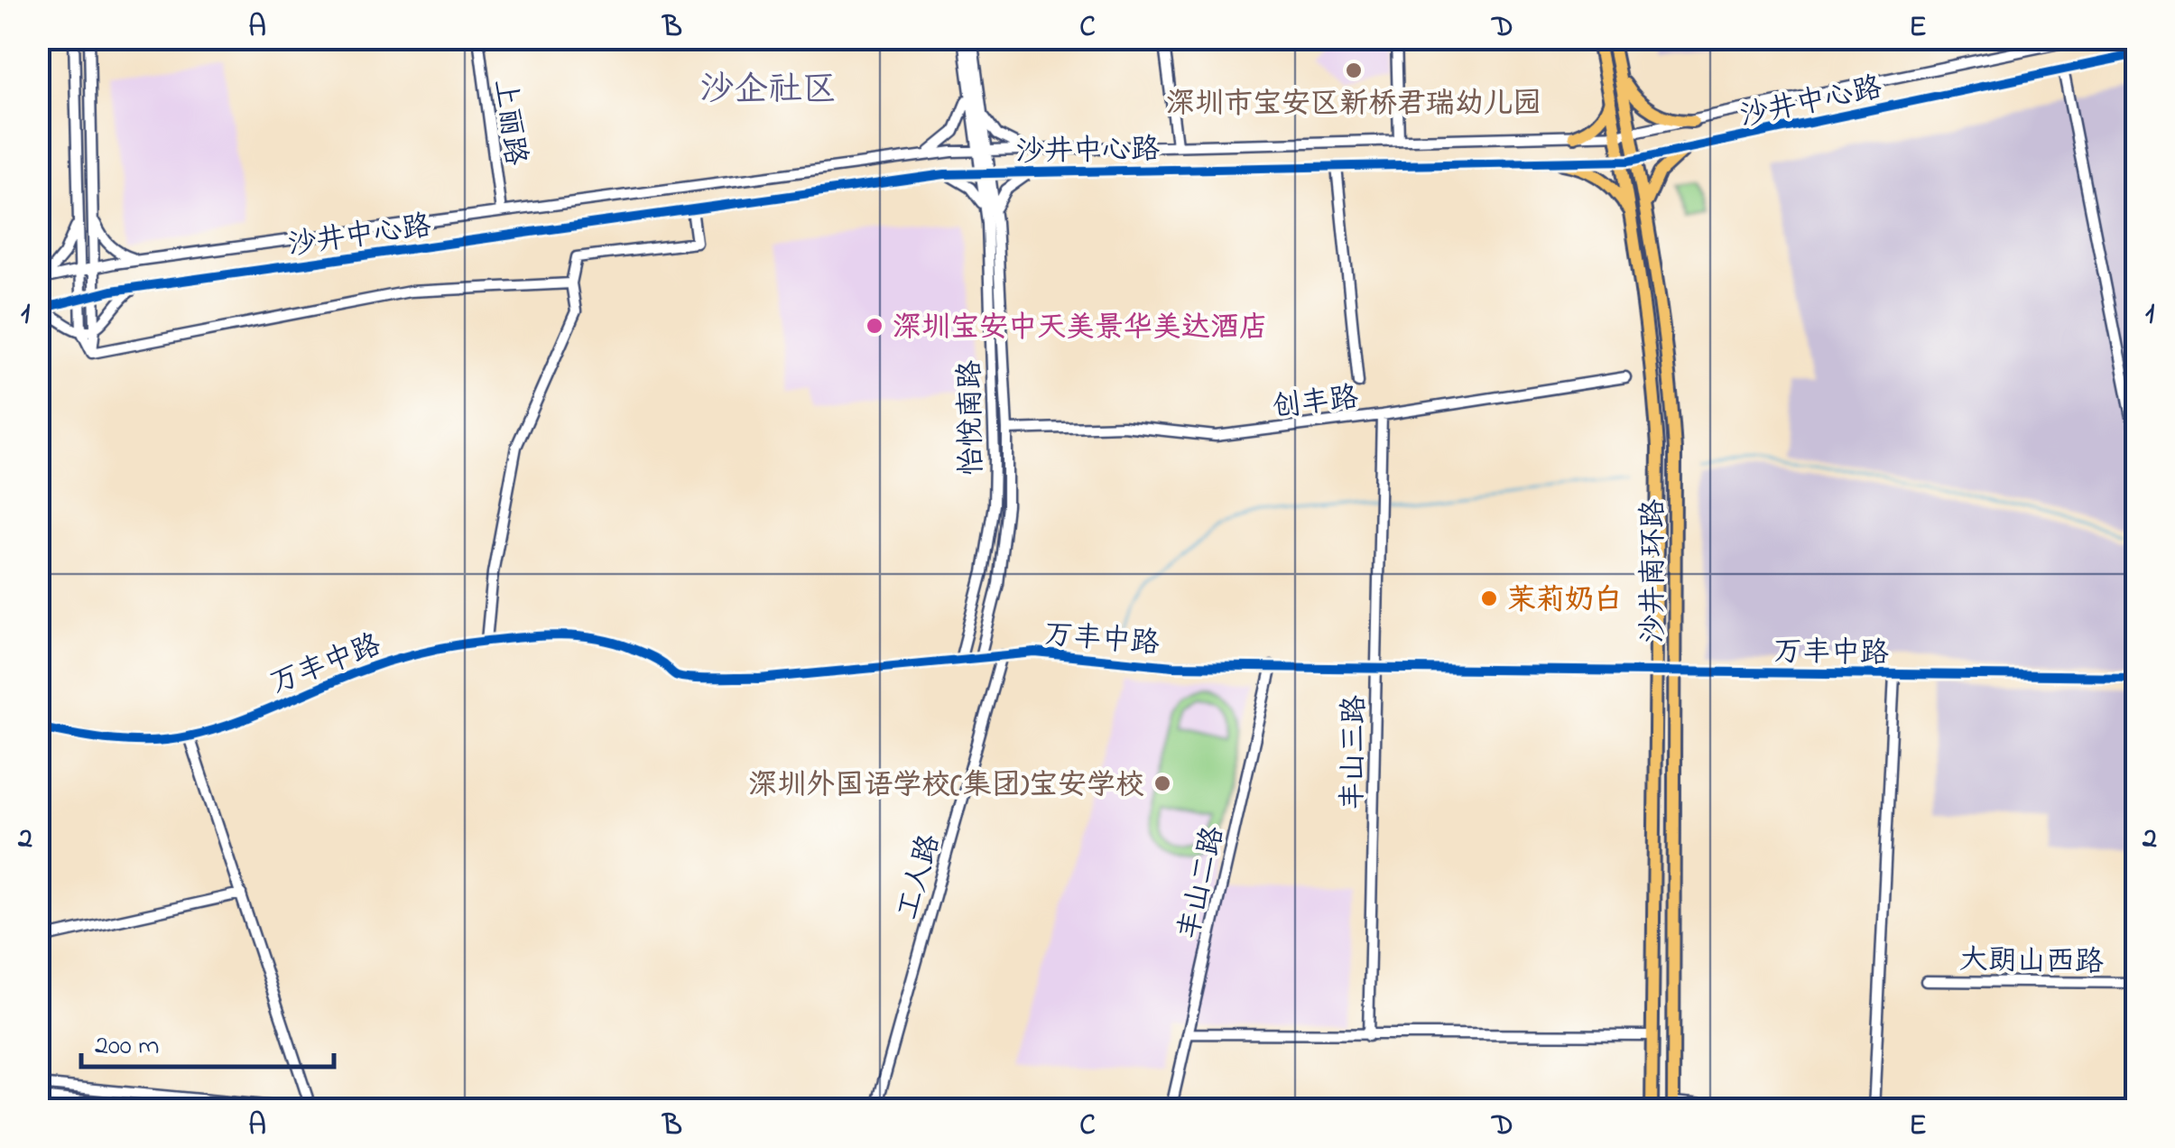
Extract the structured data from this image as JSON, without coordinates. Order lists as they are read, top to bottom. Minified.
{"streets":{"main road":["沙井南环路"],"street":["沙井中心路","上丽路","创丰路","怡悦南路","万丰中路","丰山三路","工人路","丰山二路","大朗山西路"]},"crossings":[["沙井中心路","上丽路"],["沙井中心路","怡悦南路"],["沙井中心路","沙井南环路"],["创丰路","怡悦南路"],["创丰路","丰山三路"],["怡悦南路","万丰中路"],["沙井南环路","万丰中路"],["万丰中路","丰山三路"],["万丰中路","工人路"],["万丰中路","丰山二路"]],"districts":["沙企社区"],"places":["深圳市宝安区新桥君瑞幼儿园","深圳宝安中天美景华美达酒店","茉莉奶白","深圳外国语学校(集团)宝安学校"],"scale_bar":"200 m","grid":{"columns":["A","B","C","D","E"],"rows":["1","2"]}}
